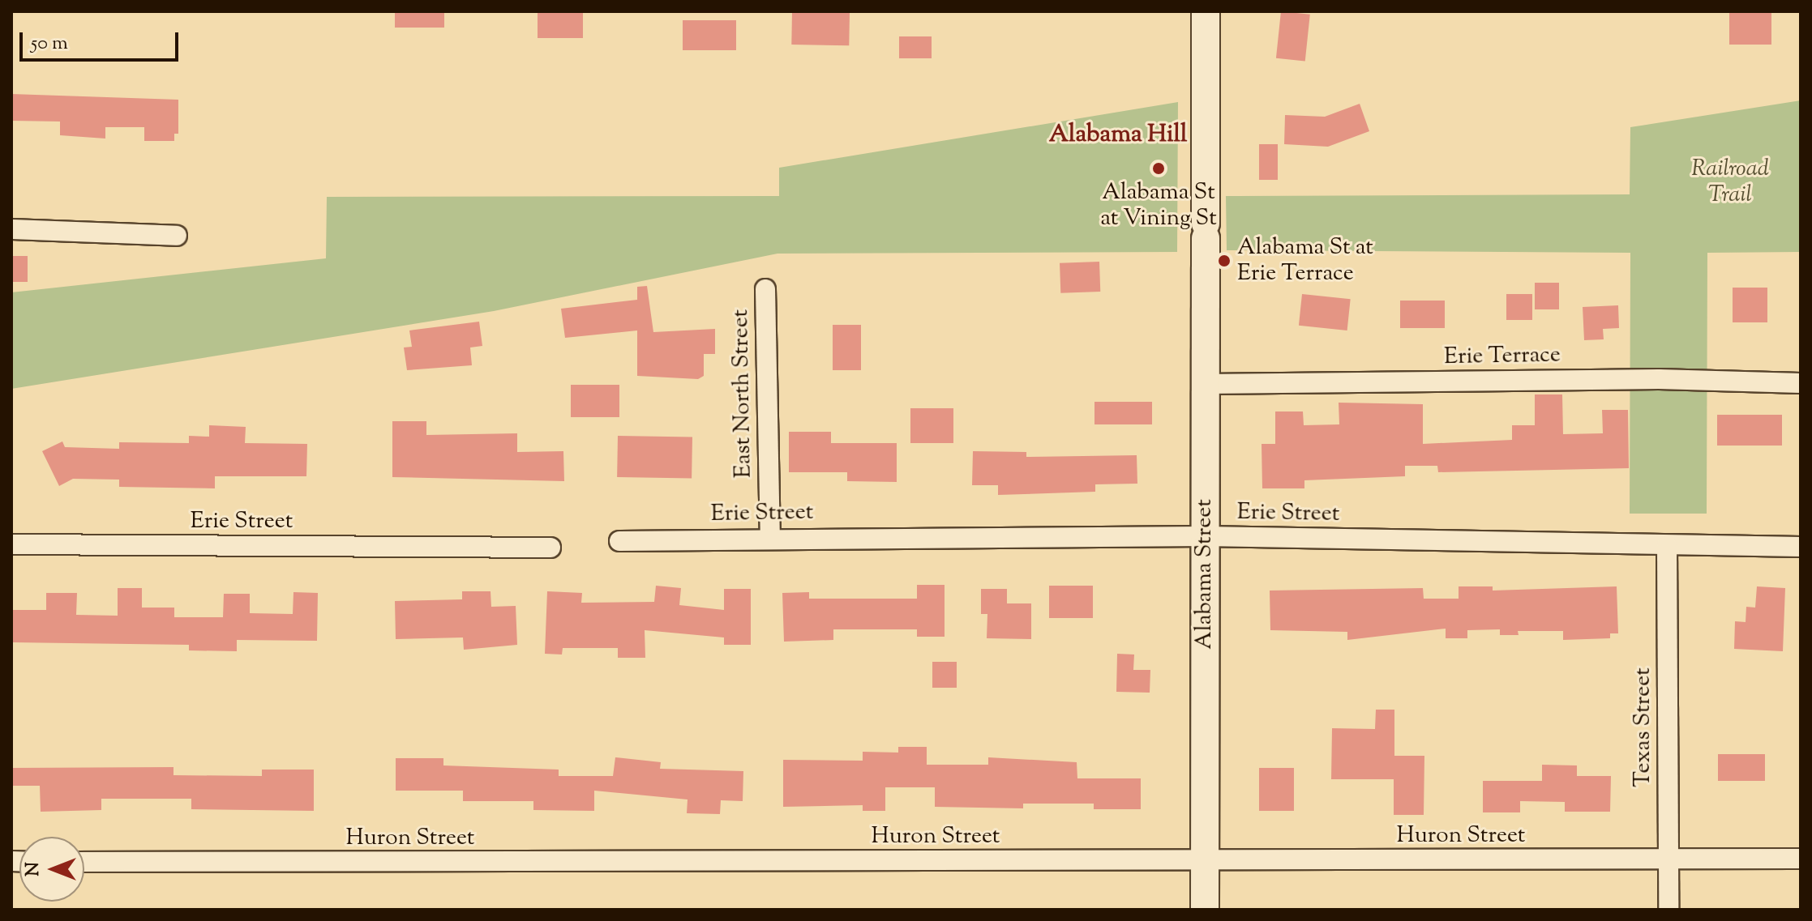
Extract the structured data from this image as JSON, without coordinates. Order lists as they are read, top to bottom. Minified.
{"streets":{"main road":["Alabama Street"],"street":["Erie Terrace","East North Street","Erie Street","Texas Street","Huron Street"]},"crossings":[["Erie Terrace","Alabama Street"],["East North Street","Erie Street"],["Erie Street","Alabama Street"],["Erie Street","Texas Street"],["Alabama Street","Huron Street"],["Texas Street","Huron Street"]],"districts":["Alabama Hill"],"parks":["Railroad Trail"],"places":["Alabama St at Vining St","Alabama St at Erie Terrace"],"scale_bar":"50 m","north":"left"}
